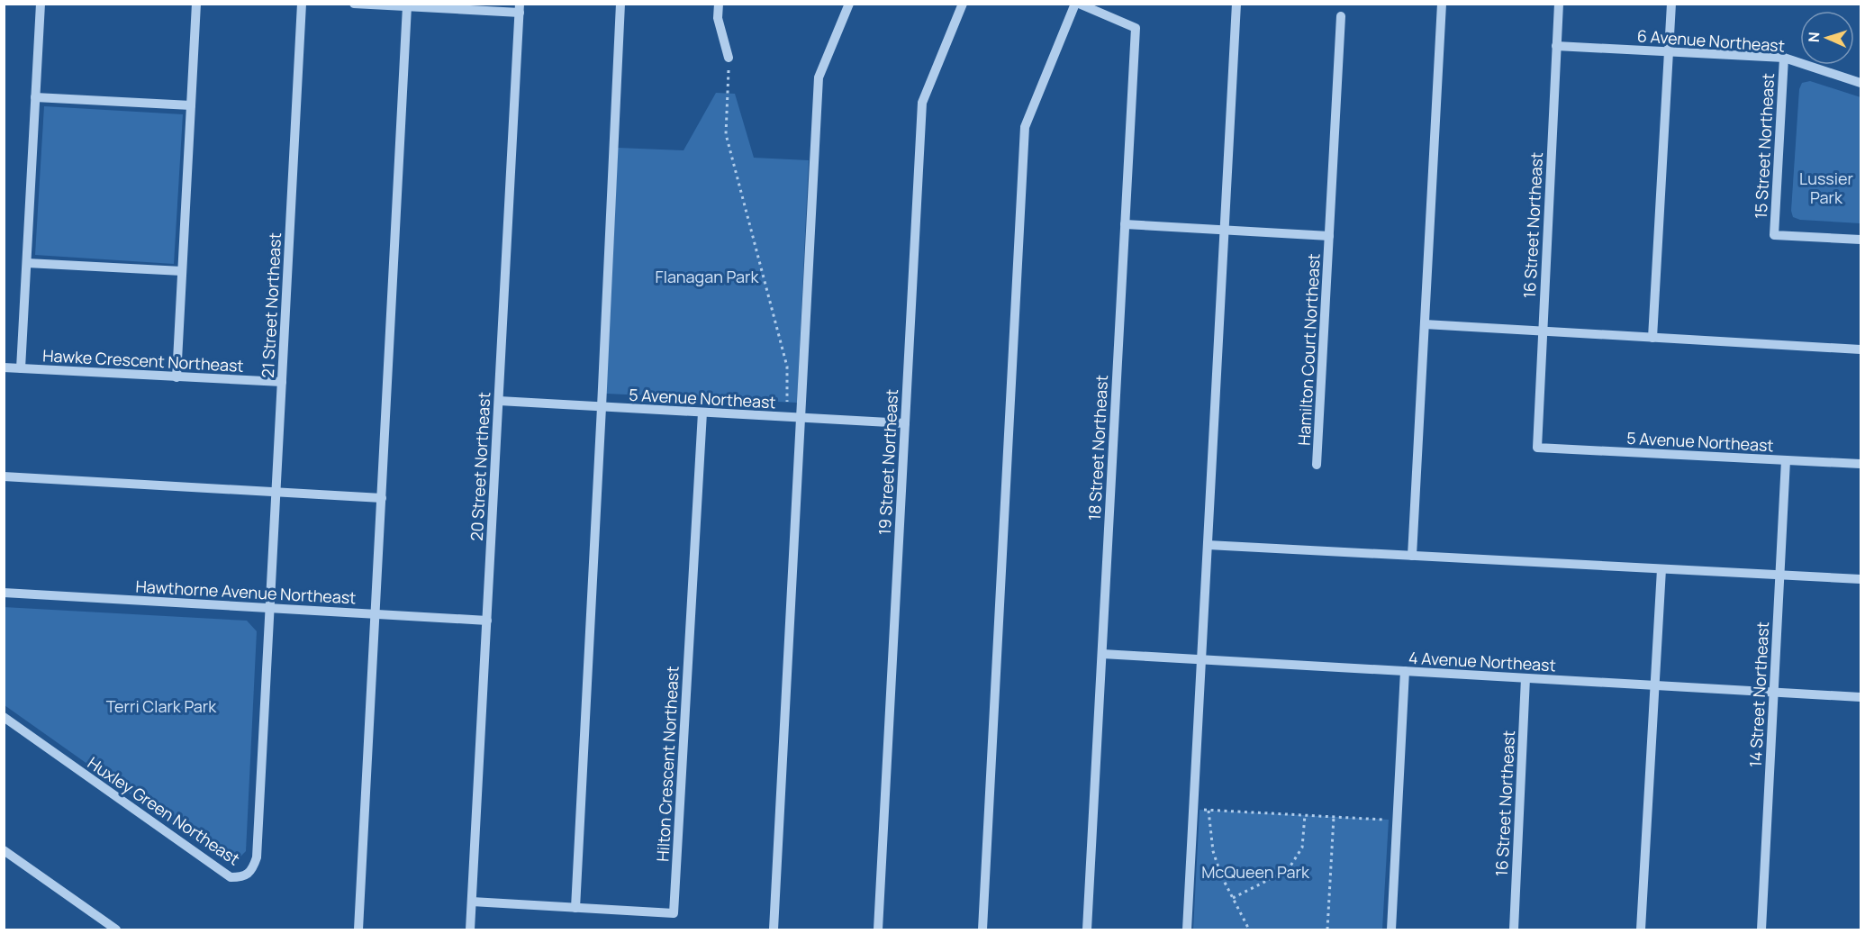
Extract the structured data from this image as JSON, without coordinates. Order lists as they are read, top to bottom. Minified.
{"streets":{"street":["6 Avenue Northeast","15 Street Northeast","16 Street Northeast","21 Street Northeast","Hamilton Court Northeast","Hawke Crescent Northeast","5 Avenue Northeast","18 Street Northeast","19 Street Northeast","20 Street Northeast","Hawthorne Avenue Northeast","4 Avenue Northeast","14 Street Northeast","Hilton Crescent Northeast","Huxley Green Northeast"]},"crossings":[["6 Avenue Northeast","15 Street Northeast"],["6 Avenue Northeast","16 Street Northeast"],["16 Street Northeast","5 Avenue Northeast"],["16 Street Northeast","4 Avenue Northeast"],["21 Street Northeast","Hawke Crescent Northeast"],["21 Street Northeast","Hawthorne Avenue Northeast"],["21 Street Northeast","Huxley Green Northeast"],["Hamilton Court Northeast","18 Street Northeast"],["5 Avenue Northeast","19 Street Northeast"],["5 Avenue Northeast","20 Street Northeast"],["5 Avenue Northeast","14 Street Northeast"],["5 Avenue Northeast","Hilton Crescent Northeast"],["18 Street Northeast","4 Avenue Northeast"],["20 Street Northeast","Hawthorne Avenue Northeast"],["20 Street Northeast","Hilton Crescent Northeast"],["Hawthorne Avenue Northeast","Huxley Green Northeast"],["4 Avenue Northeast","14 Street Northeast"]],"parks":["Lussier Park","Flanagan Park","Terri Clark Park","McQueen Park"],"north":"left"}
